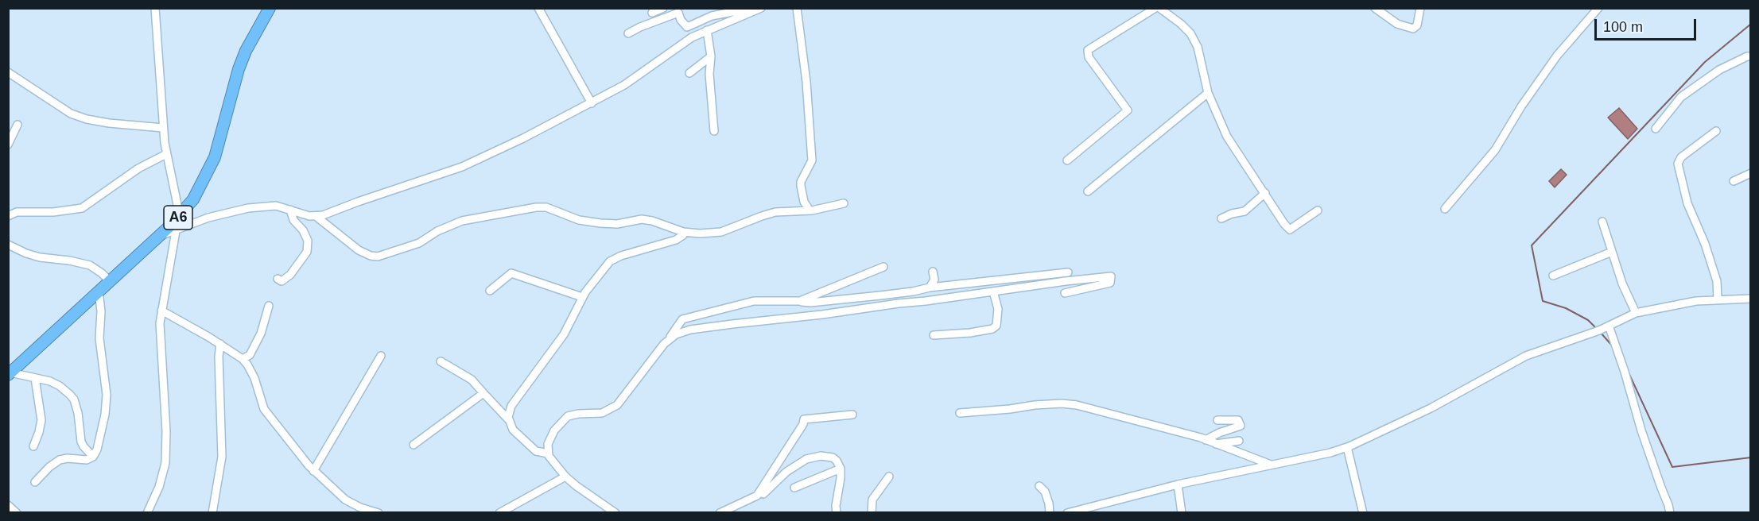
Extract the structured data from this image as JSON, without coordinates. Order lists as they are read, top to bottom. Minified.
{"streets":{"highway":["A6"]},"scale_bar":"100 m"}
